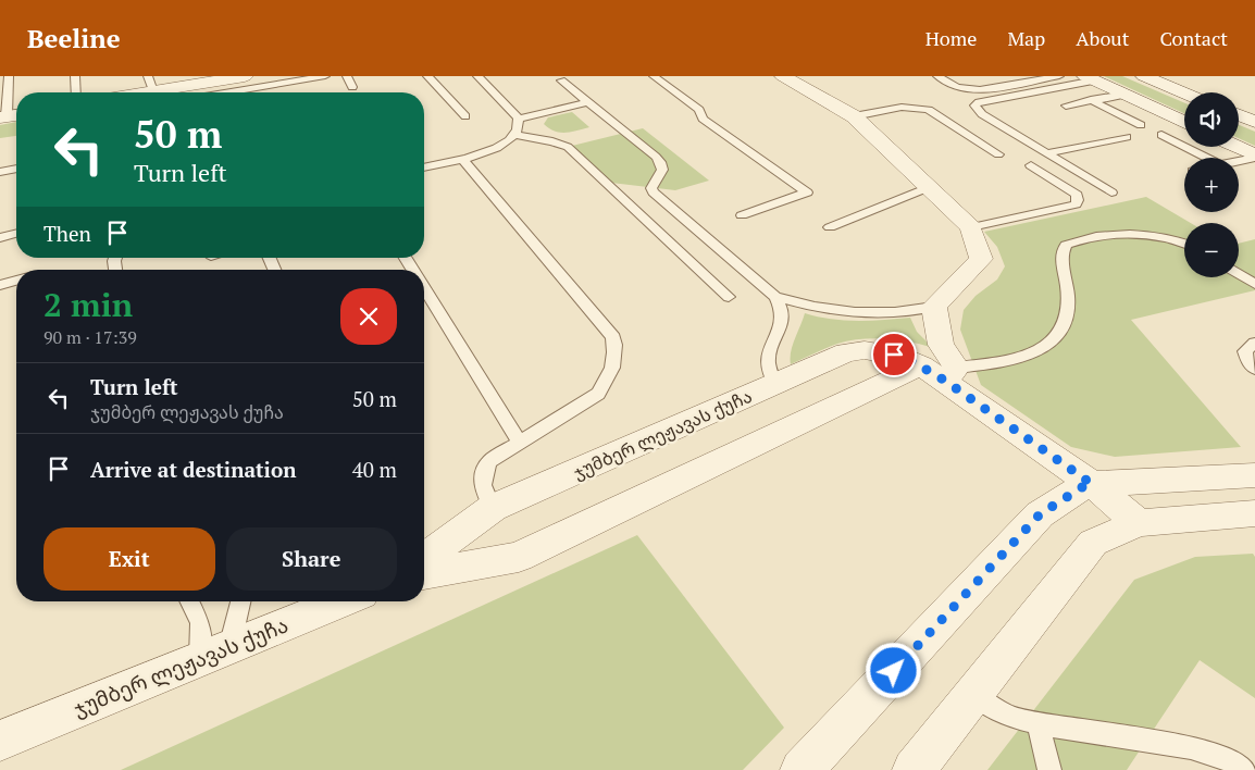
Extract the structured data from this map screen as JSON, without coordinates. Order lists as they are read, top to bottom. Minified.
{"streets":{"street":["ჯუმბერ ლეჟავას ქუჩა"]},"page":{"header":"Beeline","nav":["Home","Map","About","Contact"],"map_buttons":["+","−"],"turn":["50 m","Turn left"],"then":"Then","heading":["2 min","90 m · 17:39"],"list":[{"name":"Turn left","note":"ჯუმბერ ლეჟავას ქუჩა","value":"50 m"},{"name":"Arrive at destination","value":"40 m"}],"buttons":["Exit","Share"]}}
